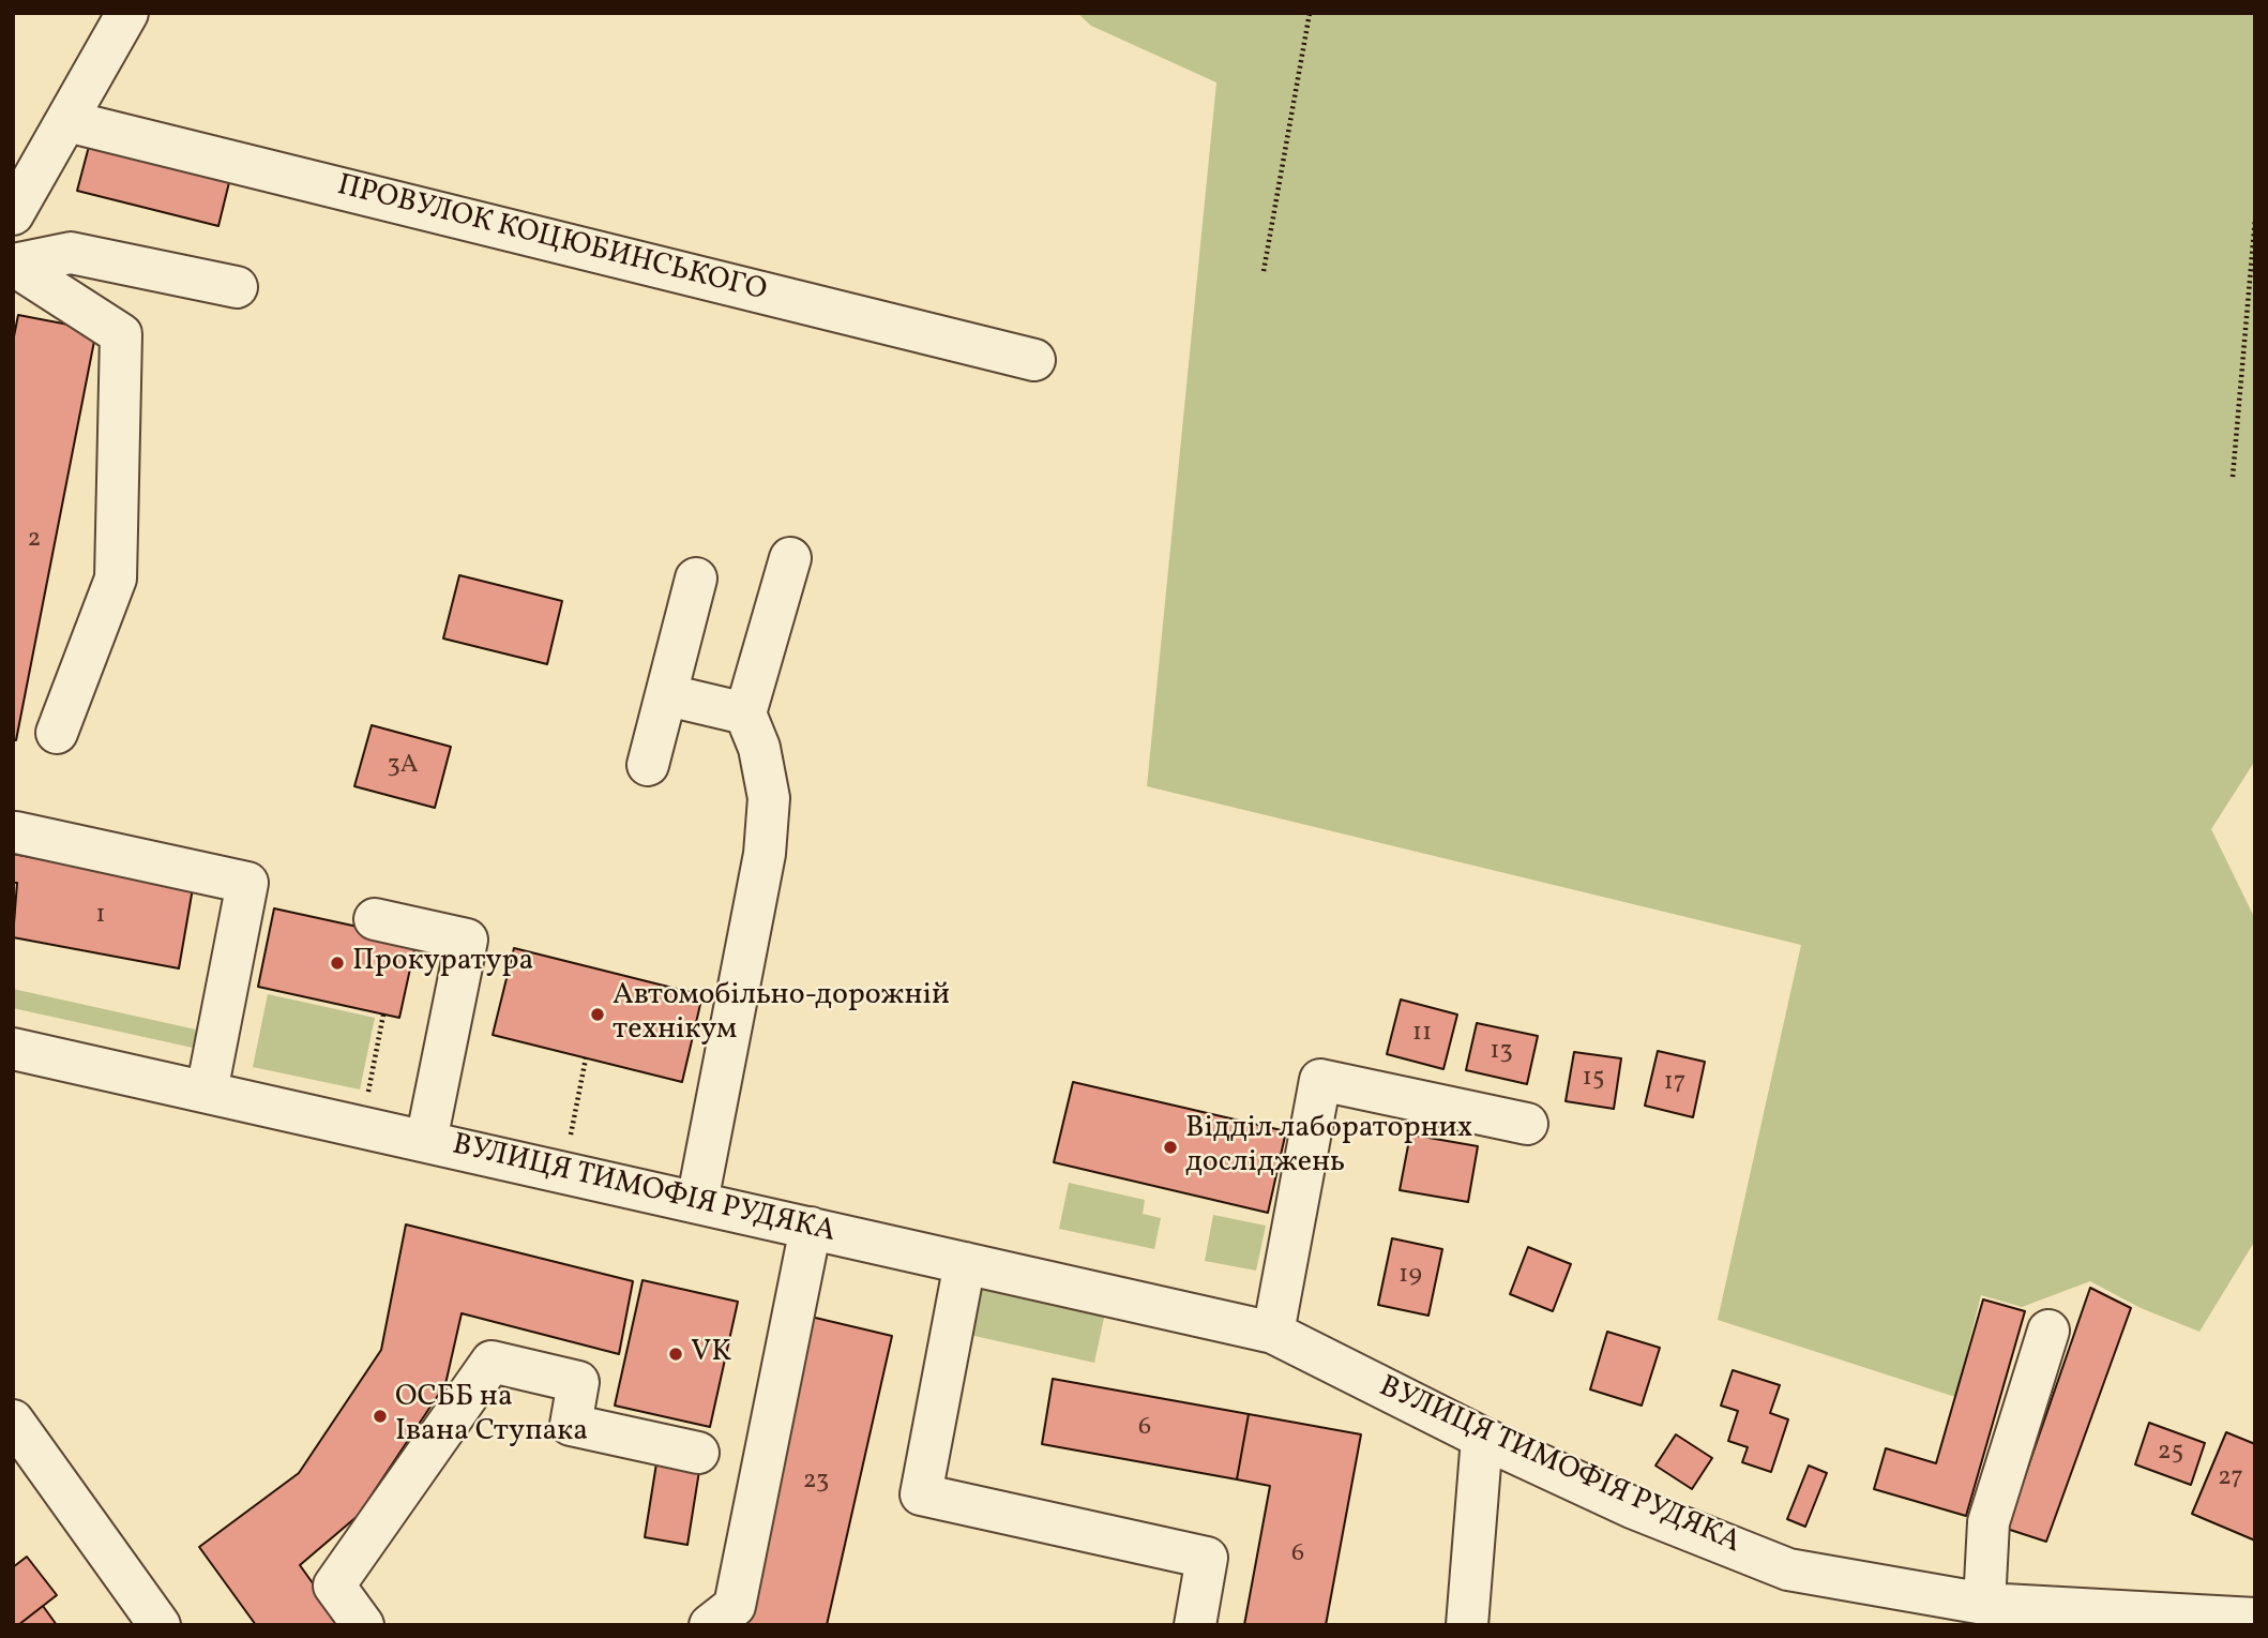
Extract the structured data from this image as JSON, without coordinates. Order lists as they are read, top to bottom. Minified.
{"streets":{"street":["ПРОВУЛОК КОЦЮБИНСЬКОГО","ВУЛИЦЯ ТИМОФІЯ РУДЯКА"]},"places":["Прокуратура","Автомобільно-дорожній технікум","Відділ лабораторних досліджень","VK","ОСББ на Івана Ступака"],"house_numbers":["2","3А","1","11","13","15","17","19","6","25","27","23","6"]}
